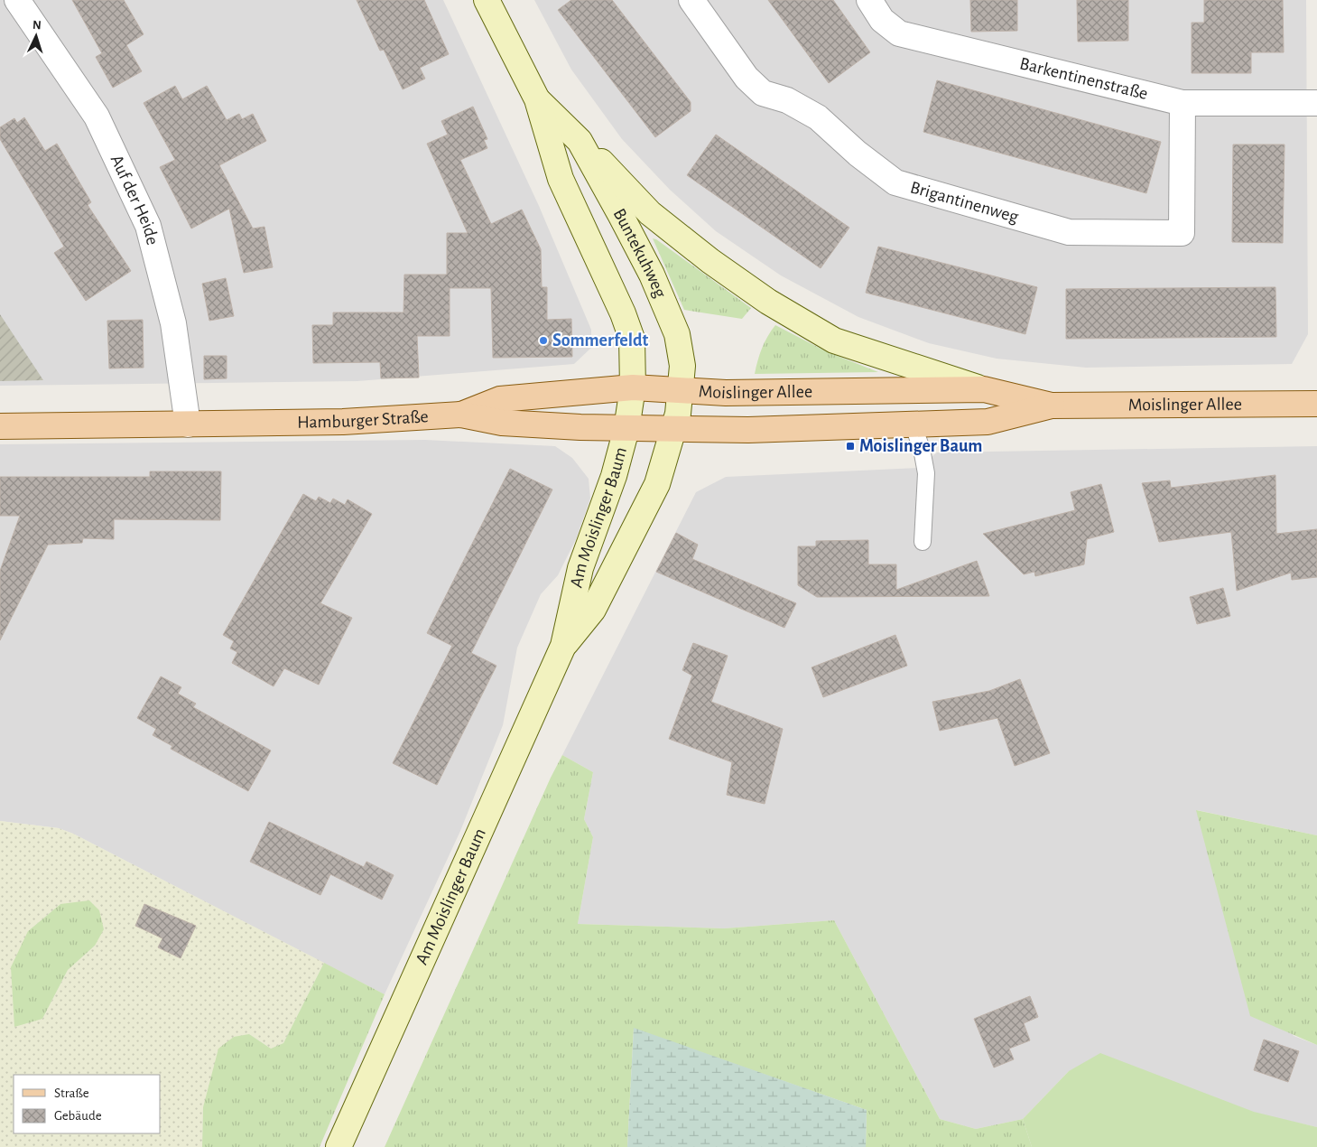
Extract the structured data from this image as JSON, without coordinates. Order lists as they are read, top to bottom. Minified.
{"streets":{"main road":["Buntekuhweg","Moislinger Allee","Hamburger Straße","Am Moislinger Baum"],"street":["Barkentinenstraße","Auf der Heide","Brigantinenweg"]},"crossings":[["Barkentinenstraße","Brigantinenweg"],["Auf der Heide","Hamburger Straße"],["Buntekuhweg","Moislinger Allee"],["Buntekuhweg","Hamburger Straße"],["Buntekuhweg","Am Moislinger Baum"],["Moislinger Allee","Hamburger Straße"],["Moislinger Allee","Am Moislinger Baum"],["Hamburger Straße","Am Moislinger Baum"]],"places":{"other":["Sommerfeldt"],"transit":["Moislinger Baum"]},"legend":["Straße","Gebäude"],"north":"top"}
